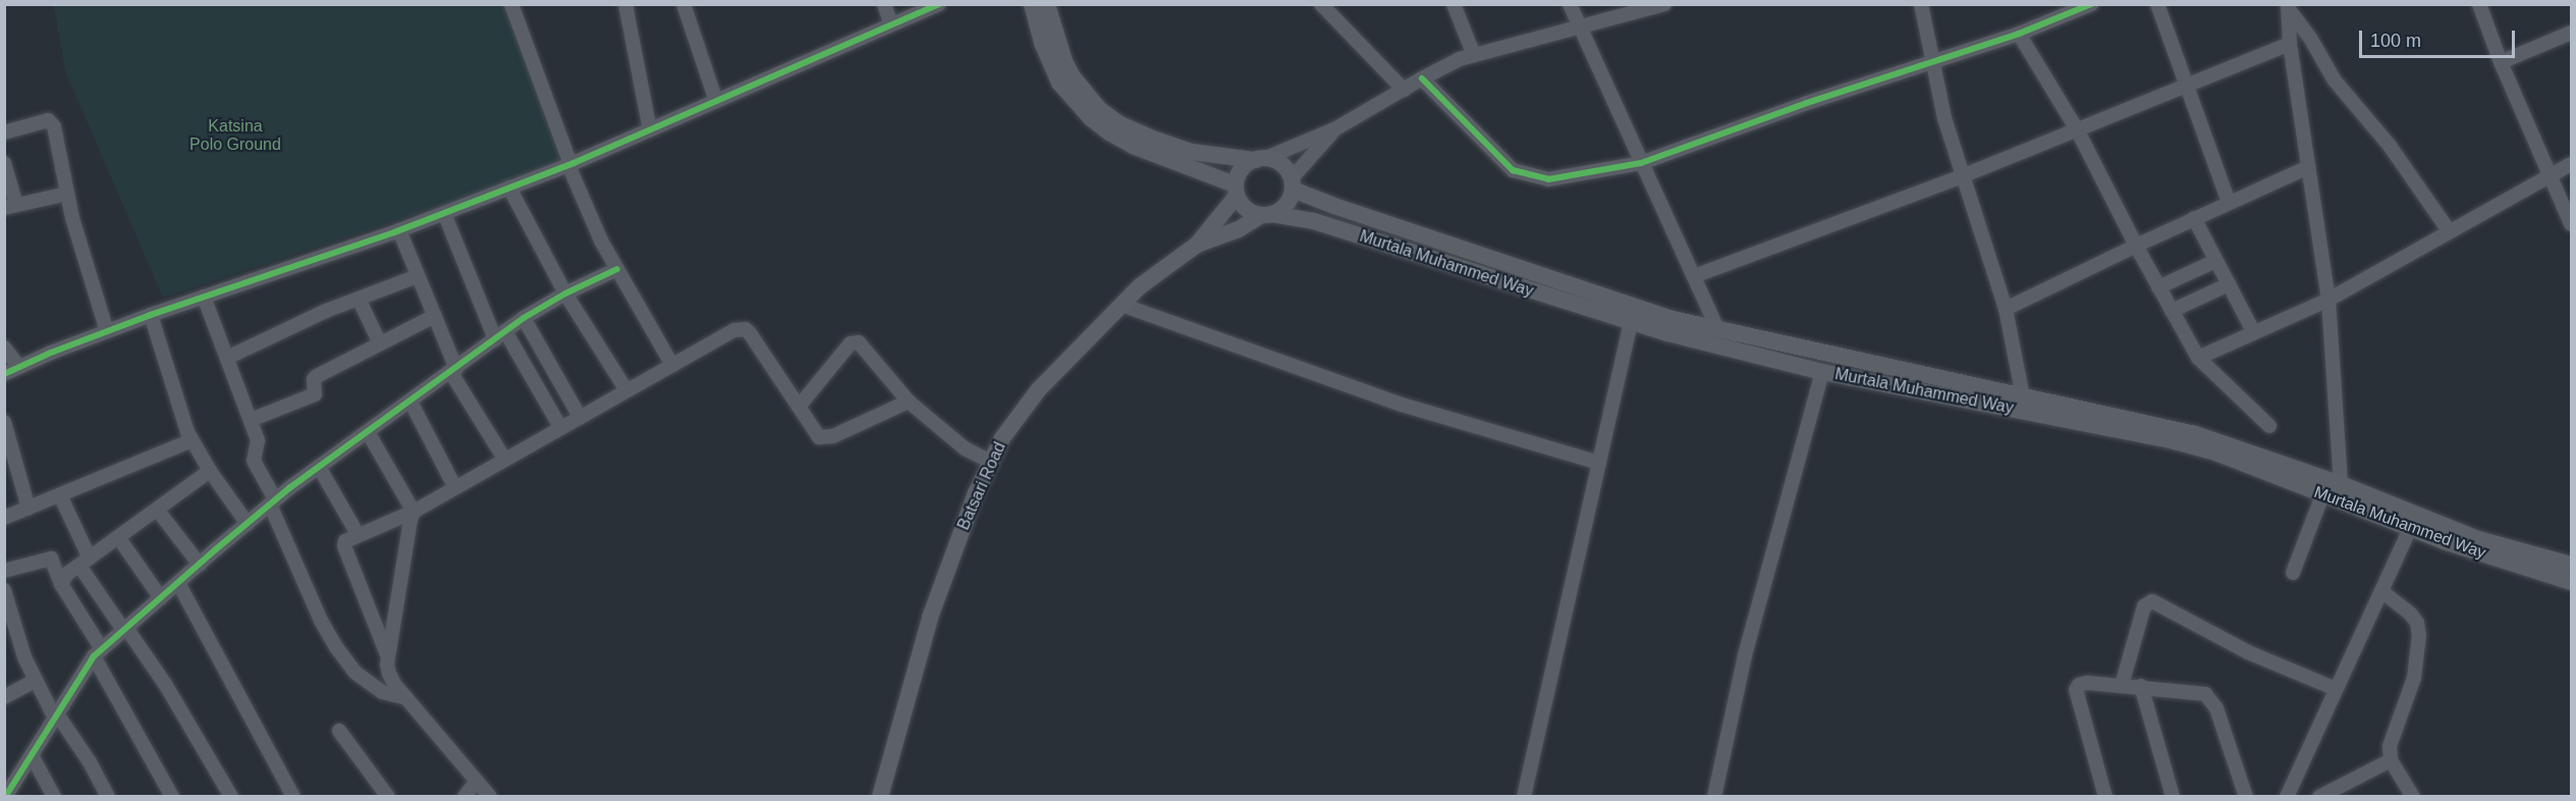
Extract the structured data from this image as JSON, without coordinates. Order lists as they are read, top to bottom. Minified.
{"streets":{"main road":["Murtala Muhammed Way","Batsari Road"]},"parks":["Katsina Polo Ground"],"scale_bar":"100 m"}
